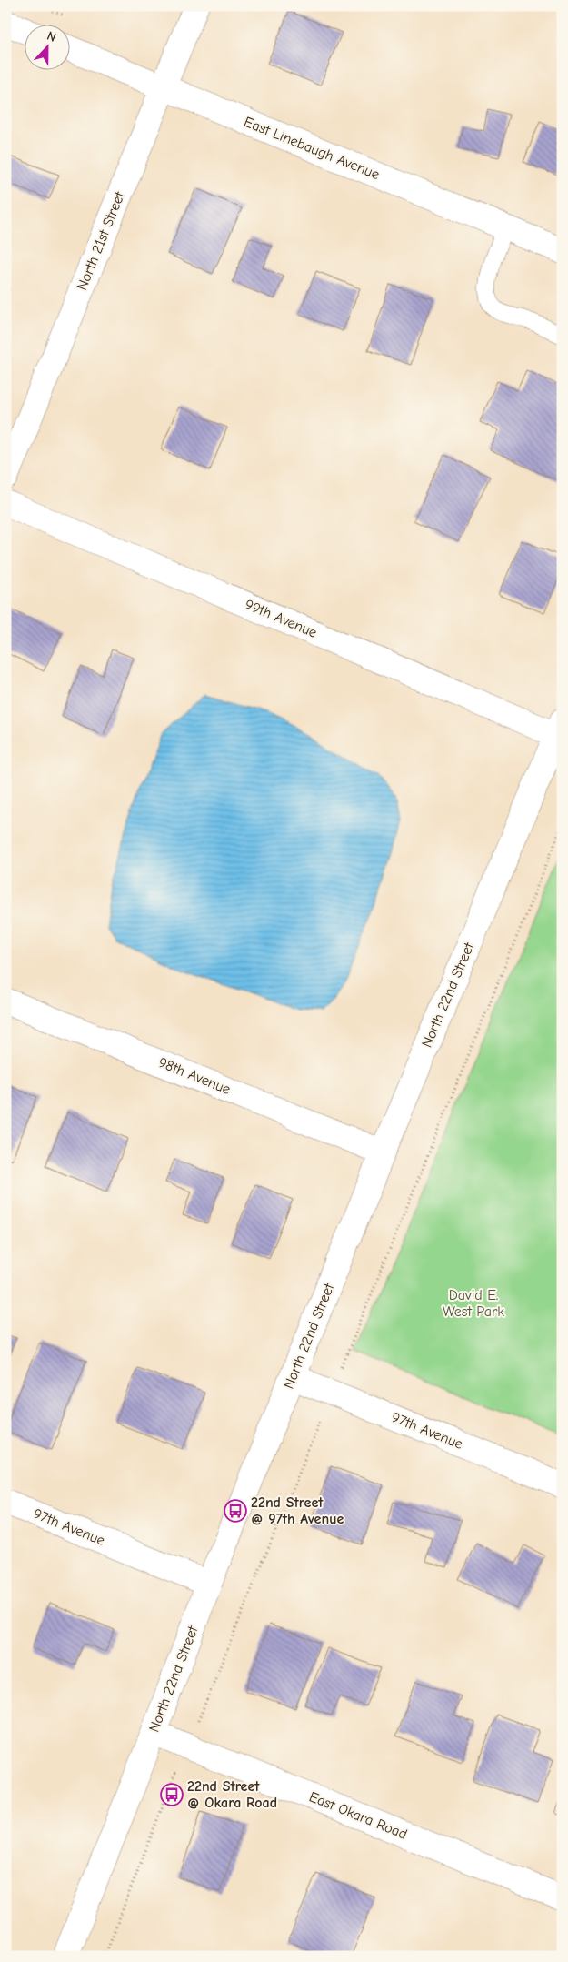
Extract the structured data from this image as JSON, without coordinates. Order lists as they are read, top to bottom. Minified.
{"streets":{"street":["East Linebaugh Avenue","North 21st Street","99th Avenue","North 22nd Street","98th Avenue","97th Avenue","East Okara Road"]},"crossings":[["East Linebaugh Avenue","North 21st Street"],["99th Avenue","North 22nd Street"],["North 22nd Street","98th Avenue"],["North 22nd Street","97th Avenue"],["North 22nd Street","East Okara Road"]],"parks":["David E. West Park"],"places":{"bus stop":["22nd Street @ 97th Avenue","22nd Street @ Okara Road"]},"north":"top"}
